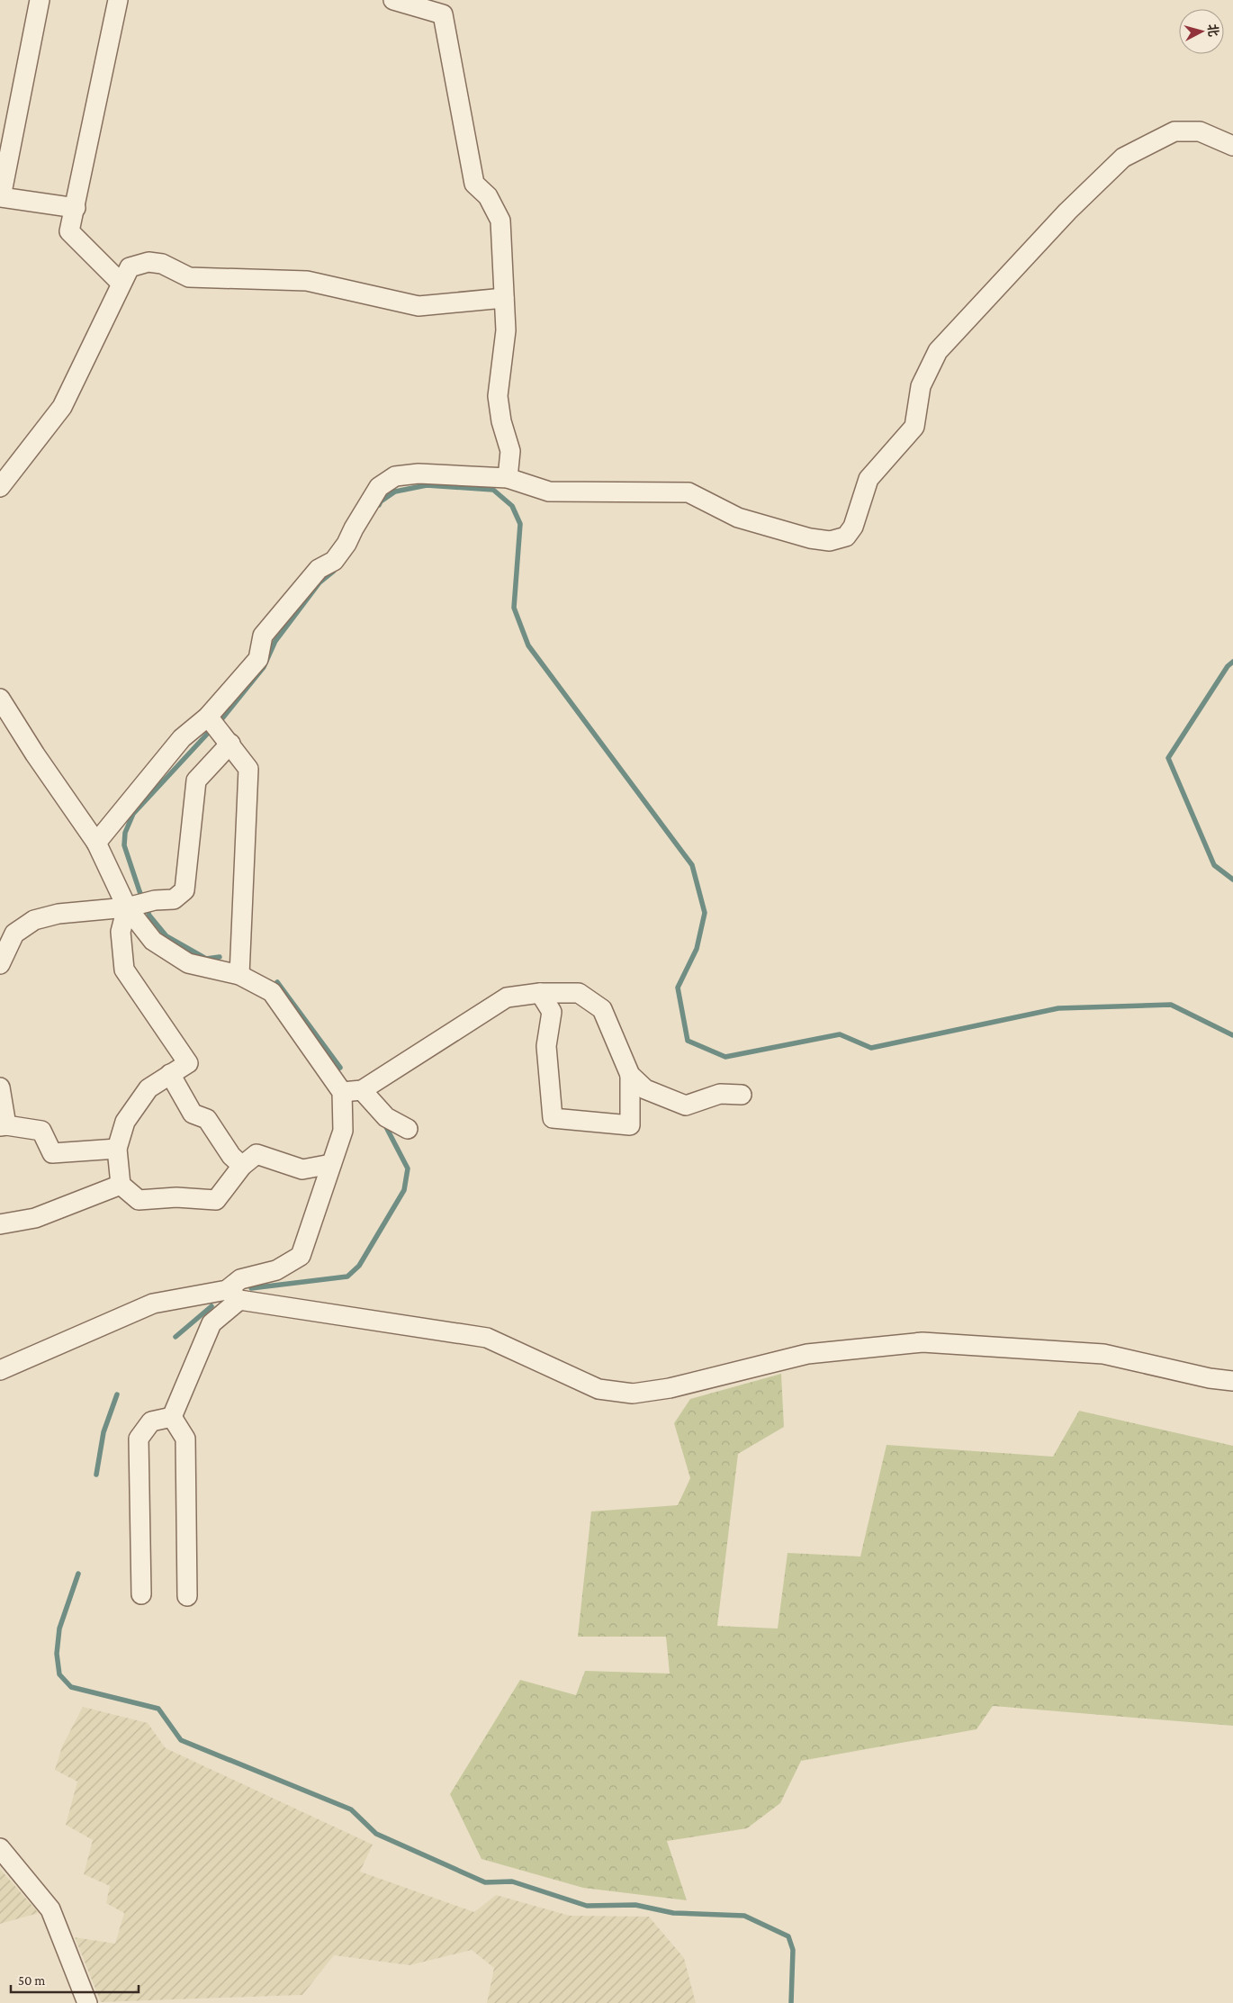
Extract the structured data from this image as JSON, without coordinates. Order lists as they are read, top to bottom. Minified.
{"scale_bar":"50 m","north":"right"}
